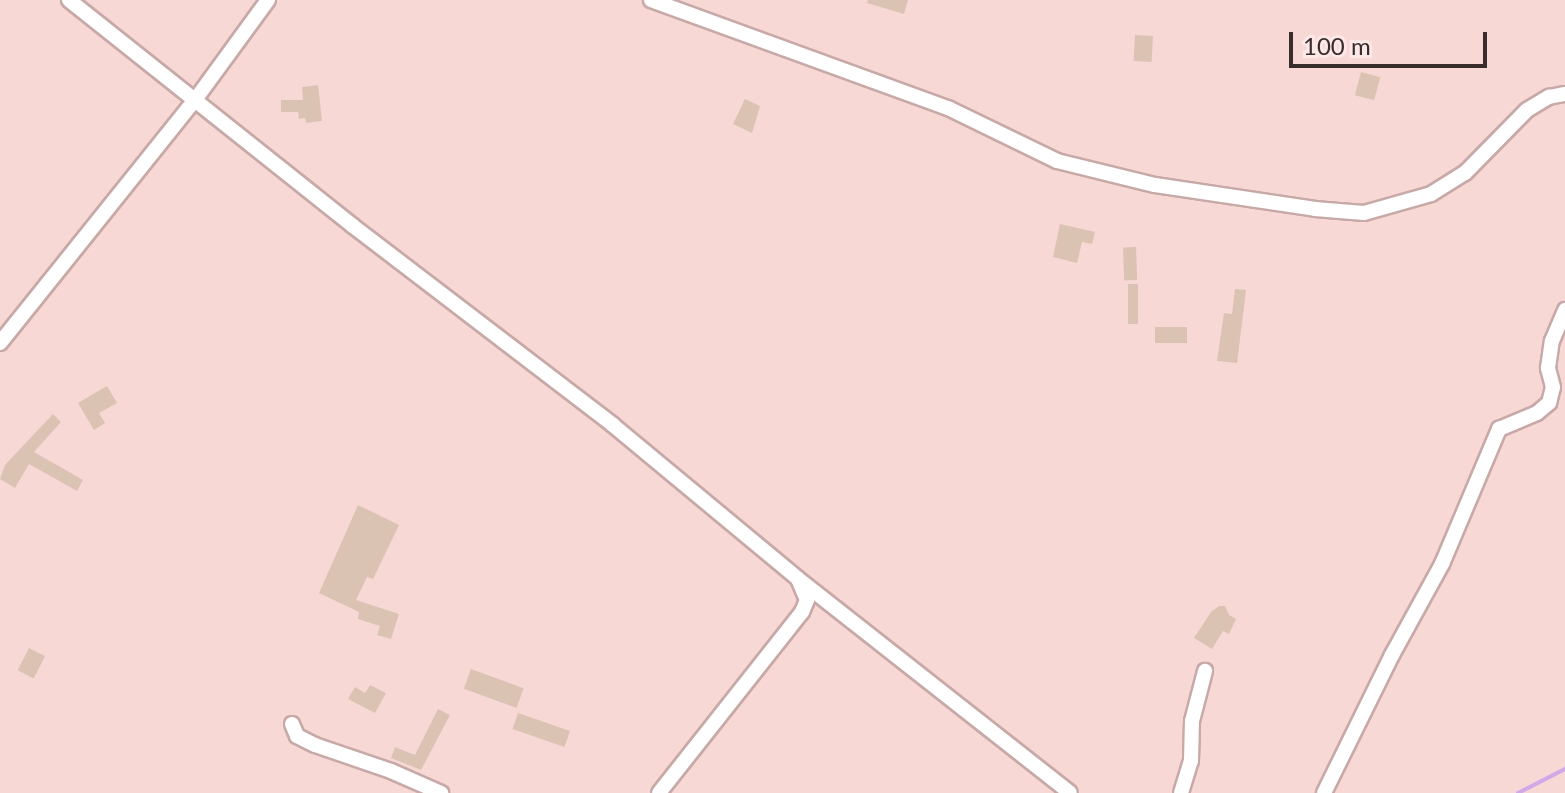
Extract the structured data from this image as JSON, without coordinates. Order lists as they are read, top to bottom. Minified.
{"scale_bar":"100 m"}
